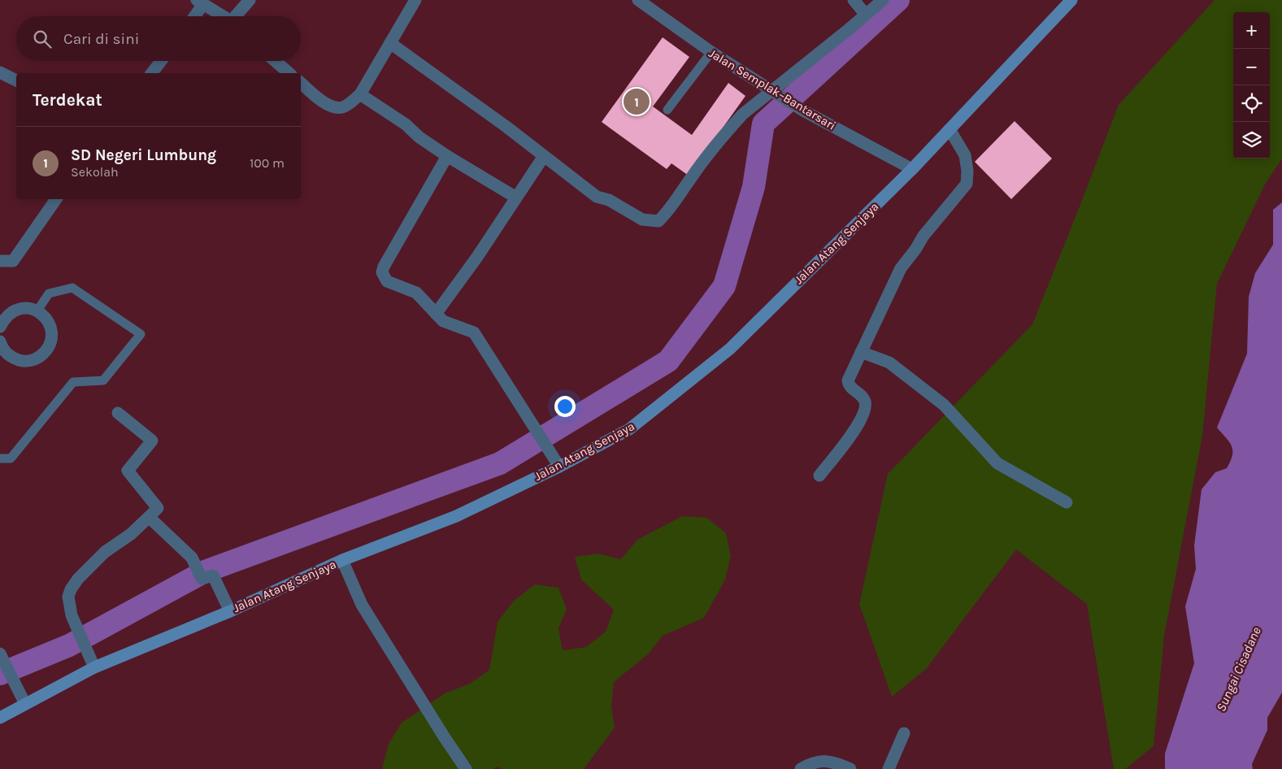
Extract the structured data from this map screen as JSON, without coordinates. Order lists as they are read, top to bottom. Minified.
{"streets":{"main road":["Jalan Atang Senjaya"],"street":["Jalan Semplak–Bantarsari"]},"crossings":[["Jalan Semplak–Bantarsari","Jalan Atang Senjaya"]],"water":["Sungai Cisadane"],"page":{"map_buttons":["+","−"],"search":"Cari di sini","heading":"Terdekat","pins":"1","list":[{"mark":"1","name":"SD Negeri Lumbung","note":"Sekolah","value":"100 m"}]}}
